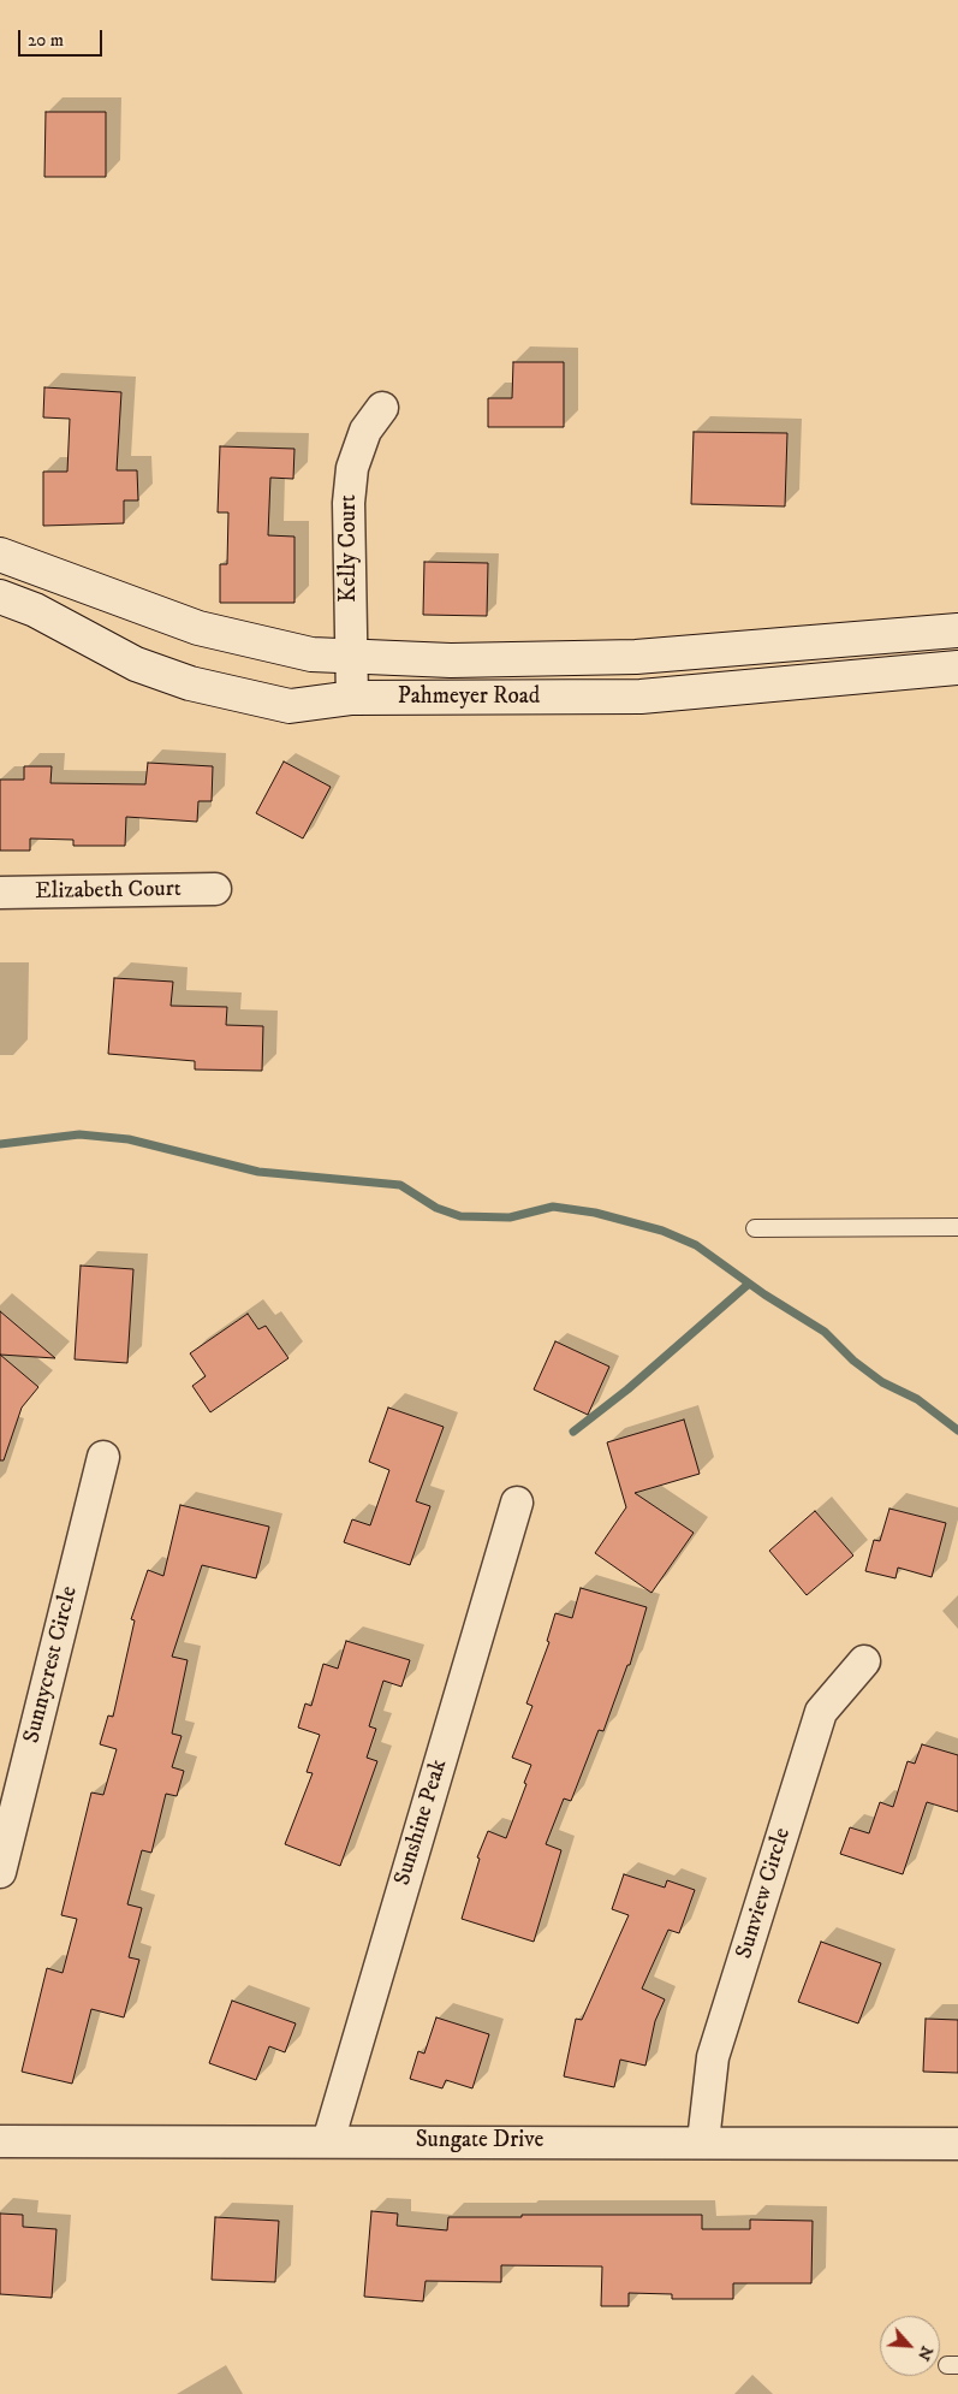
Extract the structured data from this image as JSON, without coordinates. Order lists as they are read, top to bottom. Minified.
{"streets":{"street":["Kelly Court","Pahmeyer Road","Elizabeth Court","Sunnycrest Circle","Sunshine Peak","Sunview Circle","Sungate Drive"]},"crossings":[["Kelly Court","Pahmeyer Road"],["Sunshine Peak","Sungate Drive"],["Sunview Circle","Sungate Drive"]],"scale_bar":"20 m","north":"bottom right"}
